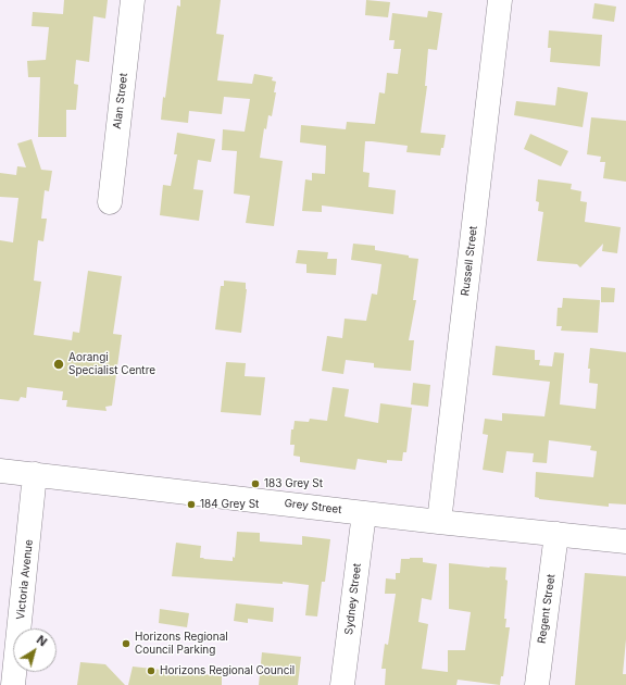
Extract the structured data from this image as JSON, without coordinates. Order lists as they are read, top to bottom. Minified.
{"streets":{"street":["Alan Street","Russell Street","Grey Street","Victoria Avenue","Sydney Street","Regent Street"]},"crossings":[["Russell Street","Grey Street"],["Grey Street","Victoria Avenue"],["Grey Street","Sydney Street"],["Grey Street","Regent Street"]],"places":["Aorangi Specialist Centre","183 Grey St","184 Grey St","Horizons Regional Council Parking","Horizons Regional Council"],"north":"top right"}
